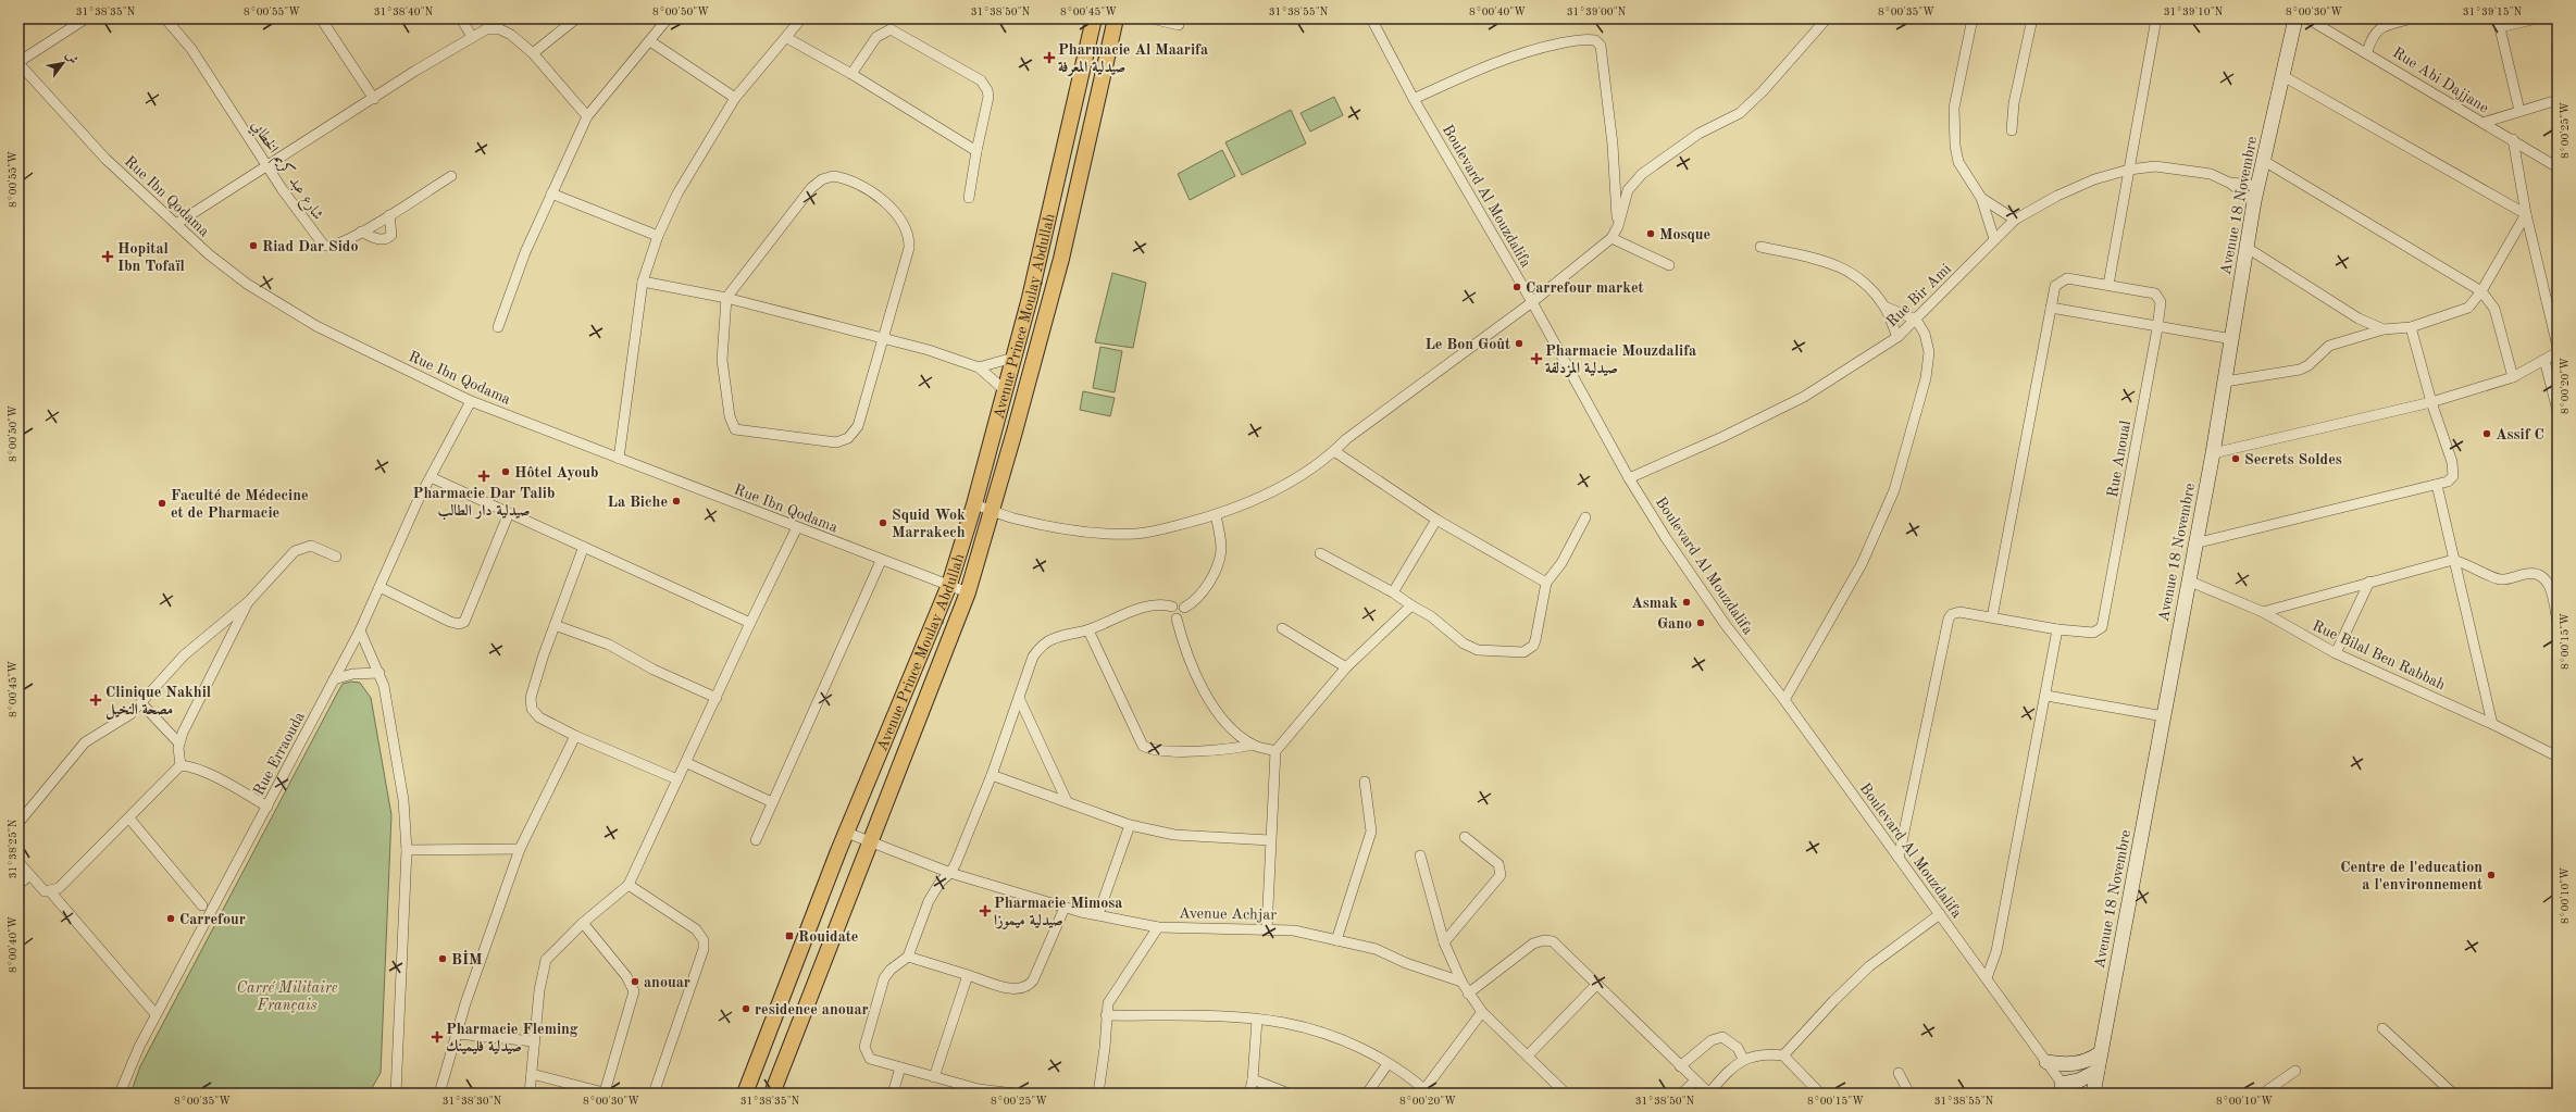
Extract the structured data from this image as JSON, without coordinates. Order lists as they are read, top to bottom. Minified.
{"streets":{"main road":["Avenue Prince Moulay Abdullah"],"street":["Rue Abi Dajjane","شارع عبد كريم الخطابي","Rue Ibn Qodama","Boulevard Al Mouzdalifa","Avenue 18 Novembre","Rue Bir Ami","Rue Anoual","Rue Bilal Ben Rabbah","Rue Erraouda","Avenue Achjar"]},"crossings":[["Rue Ibn Qodama","Avenue Prince Moulay Abdullah"],["Rue Ibn Qodama","Rue Erraouda"],["Boulevard Al Mouzdalifa","Rue Bir Ami"],["Avenue 18 Novembre","Rue Bir Ami"],["Avenue 18 Novembre","Rue Bilal Ben Rabbah"],["Avenue Prince Moulay Abdullah","Avenue Achjar"]],"parks":["Carré Militaire Français"],"places":{"health":["Pharmacie Al Maarifa صيدلية المعرفة","Hopital Ibn Tofaïl","Pharmacie Mouzdalifa صيدلية المزدلفة","Pharmacie Dar Talib صيدلية دار الطالب","Clinique Nakhil مصحة النخيل","Pharmacie Mimosa صيدلية ميموزا","Pharmacie Fleming صيدلية فليمينك"],"other":["Mosque","Riad Dar Sido","Carrefour market","Le Bon Goût","Assif C","Secrets Soldes","Hôtel Ayoub","La Biche","Faculté de Médecine et de Pharmacie","Squid Wok Marrakech","Asmak","Gano","Centre de l'education a l'environnement","Carrefour","BİM","anouar","residence anouar"],"transit":["Rouidate"]},"north":"top right","coordinates":["31°38'35\"N","8°00'55\"W","31°38'40\"N","8°00'50\"W","31°38'50\"N","8°00'45\"W","31°38'55\"N","8°00'40\"W","31°39'00\"N","8°00'35\"W","31°39'10\"N","8°00'30\"W","31°39'15\"N","8°00'25\"W","8°00'20\"W","8°00'15\"W","31°38'25\"N","8°00'10\"W","31°38'30\"N"]}
